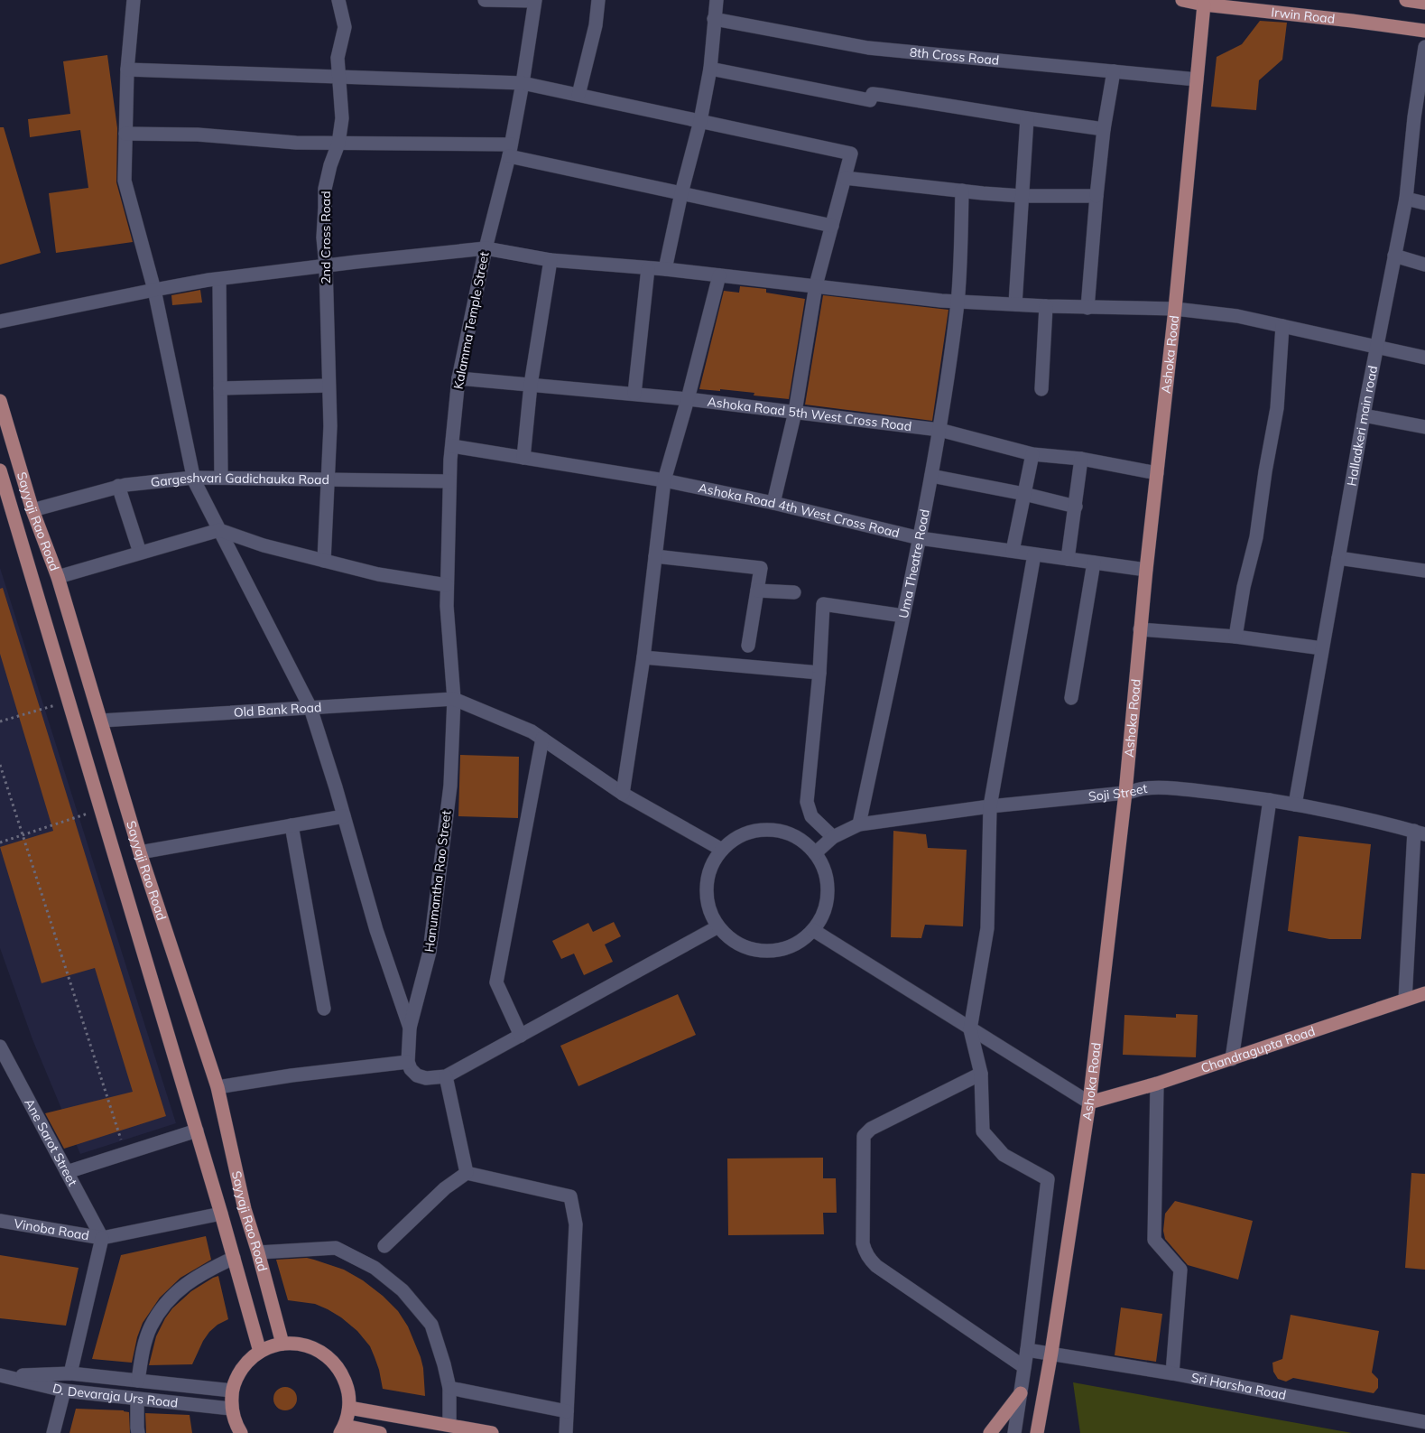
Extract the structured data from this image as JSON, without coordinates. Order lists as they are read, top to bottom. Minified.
{"streets":{"main road":["Irwin Road","Ashoka Road","Sayyaji Rao Road","Chandragupta Road"],"street":["8th Cross Road","2nd Cross Road","Kalamma Temple Street","Ashoka Road 5th West Cross Road","Halladkeri main road","Gargeshvari Gadichauka Road","Ashoka Road 4th West Cross Road","Uma Theatre Road","Old Bank Road","Soji Street","Hanumantha Rao Street","Ane Sarot Street","Vinoba Road","Sri Harsha Road","D. Devaraja Urs Road"]},"crossings":[["Irwin Road","Ashoka Road"],["8th Cross Road","Ashoka Road"],["2nd Cross Road","Gargeshvari Gadichauka Road"],["Kalamma Temple Street","Ashoka Road 5th West Cross Road"],["Kalamma Temple Street","Gargeshvari Gadichauka Road"],["Kalamma Temple Street","Ashoka Road 4th West Cross Road"],["Kalamma Temple Street","Old Bank Road"],["Kalamma Temple Street","Hanumantha Rao Street"],["Ashoka Road","Ashoka Road 5th West Cross Road"],["Ashoka Road","Ashoka Road 4th West Cross Road"],["Ashoka Road","Soji Street"],["Ashoka Road","Chandragupta Road"],["Ashoka Road","Sri Harsha Road"],["Ashoka Road 5th West Cross Road","Uma Theatre Road"],["Halladkeri main road","Soji Street"],["Gargeshvari Gadichauka Road","Sayyaji Rao Road"],["Ashoka Road 4th West Cross Road","Uma Theatre Road"],["Sayyaji Rao Road","Old Bank Road"],["Uma Theatre Road","Soji Street"],["Old Bank Road","Hanumantha Rao Street"],["Ane Sarot Street","Vinoba Road"]]}
